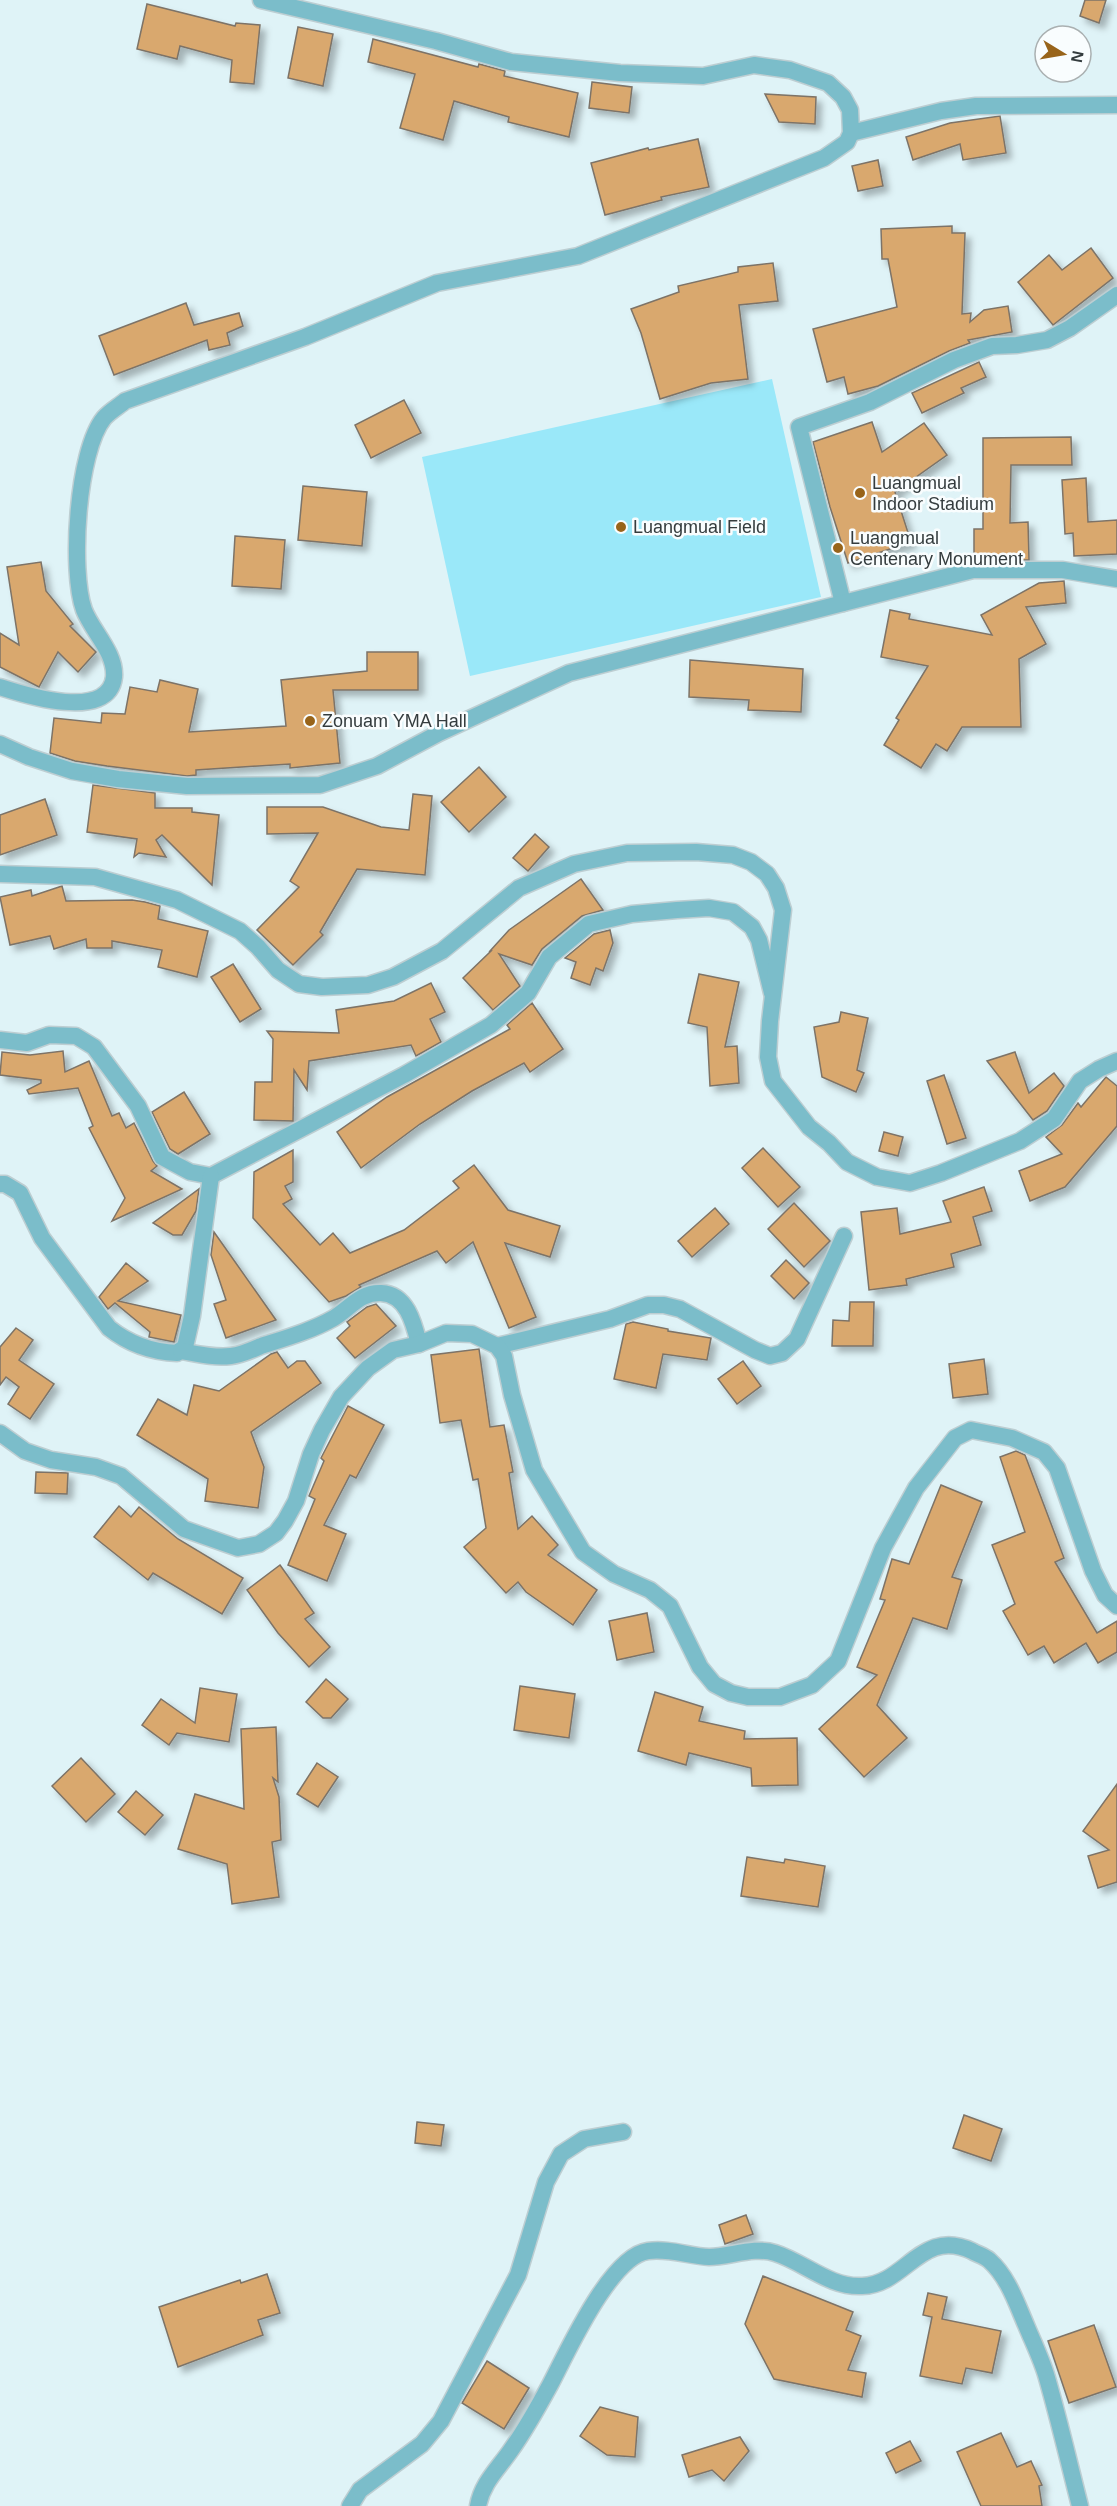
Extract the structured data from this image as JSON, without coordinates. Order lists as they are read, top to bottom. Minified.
{"places":["Luangmual Indoor Stadium","Luangmual Field","Luangmual Centenary Monument","Zonuam YMA Hall"],"north":"right"}
